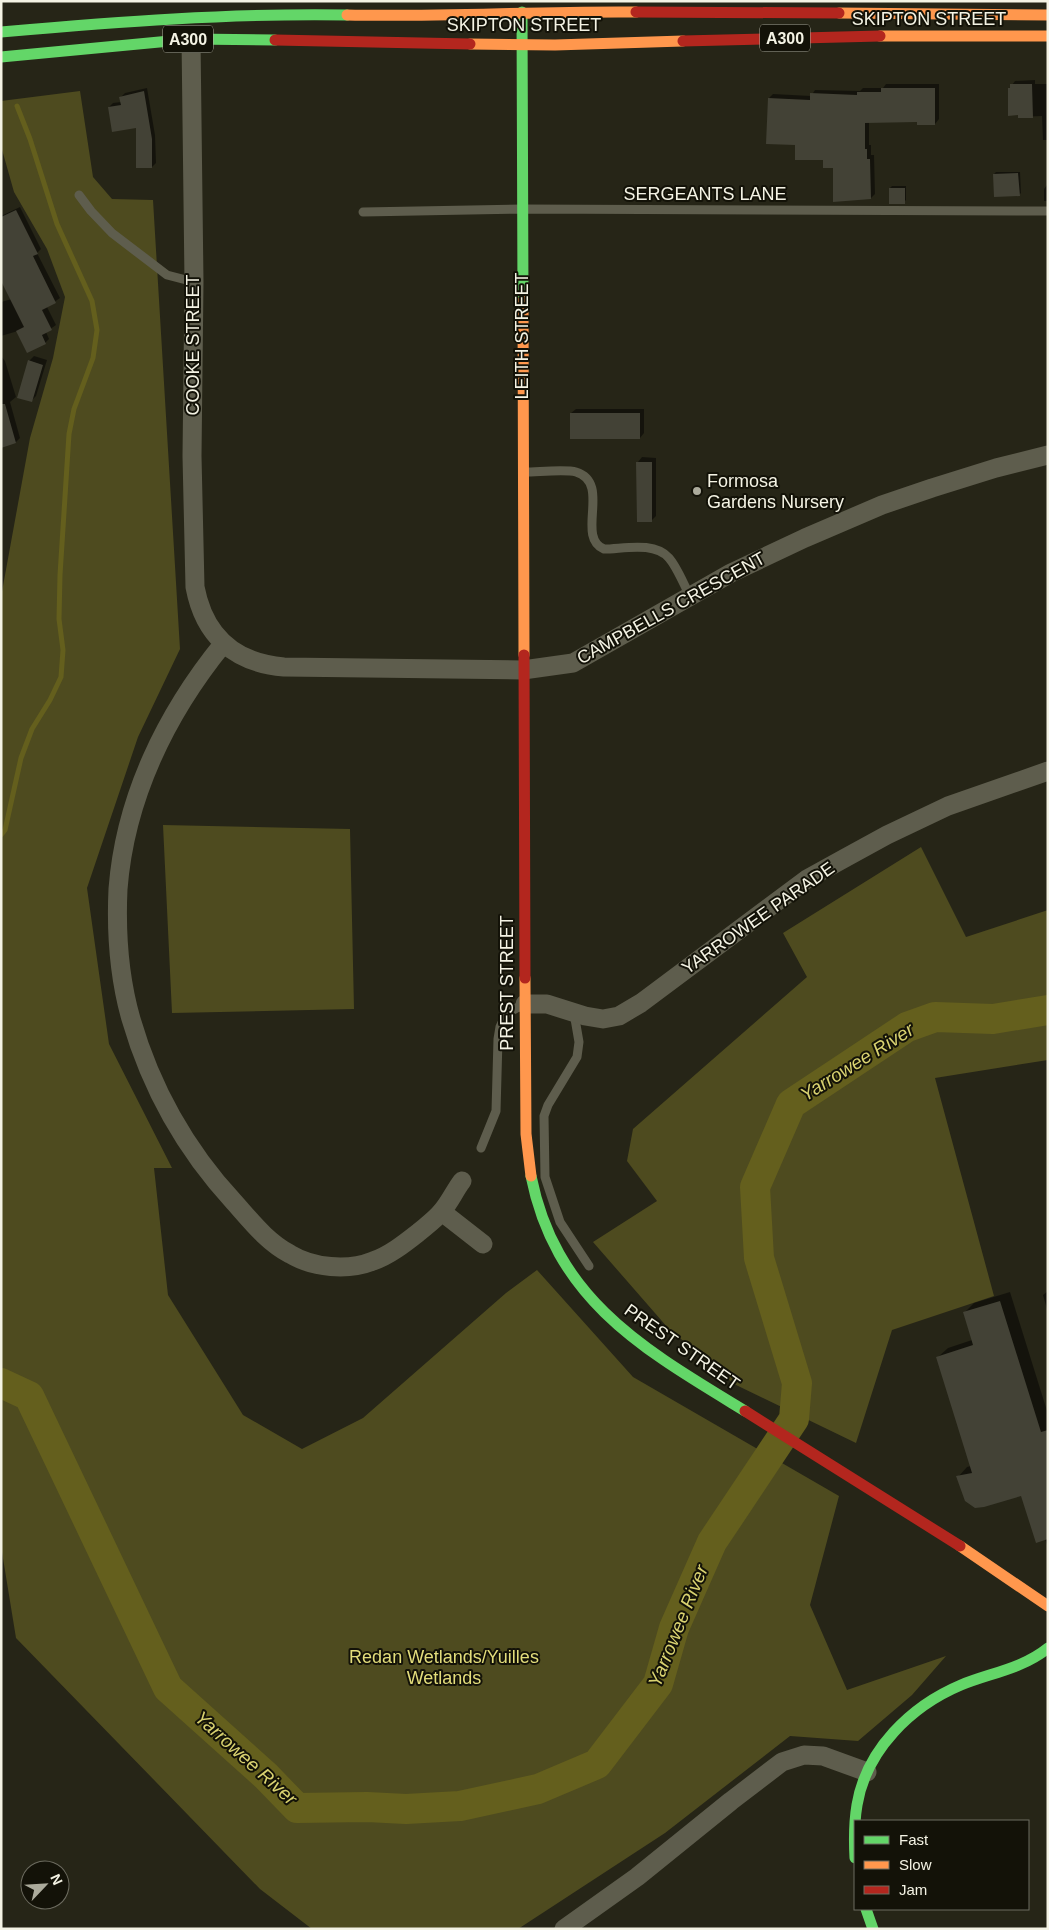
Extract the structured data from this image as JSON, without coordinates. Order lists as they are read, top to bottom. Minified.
{"streets":{"main road":["SKIPTON STREET","A300","LEITH STREET","PREST STREET"],"street":["COOKE STREET","CAMPBELLS CRESCENT","YARROWEE PARADE"],"lane":["SERGEANTS LANE"]},"crossings":[["SKIPTON STREET","LEITH STREET"],["SKIPTON STREET","COOKE STREET"],["SERGEANTS LANE","LEITH STREET"],["LEITH STREET","CAMPBELLS CRESCENT"],["LEITH STREET","PREST STREET"],["COOKE STREET","CAMPBELLS CRESCENT"],["CAMPBELLS CRESCENT","PREST STREET"],["YARROWEE PARADE","PREST STREET"]],"water":["Yarrowee River"],"parks":["Redan Wetlands/Yuilles Wetlands"],"places":["Formosa Gardens Nursery"],"legend":["Fast","Slow","Jam"],"north":"top right"}
